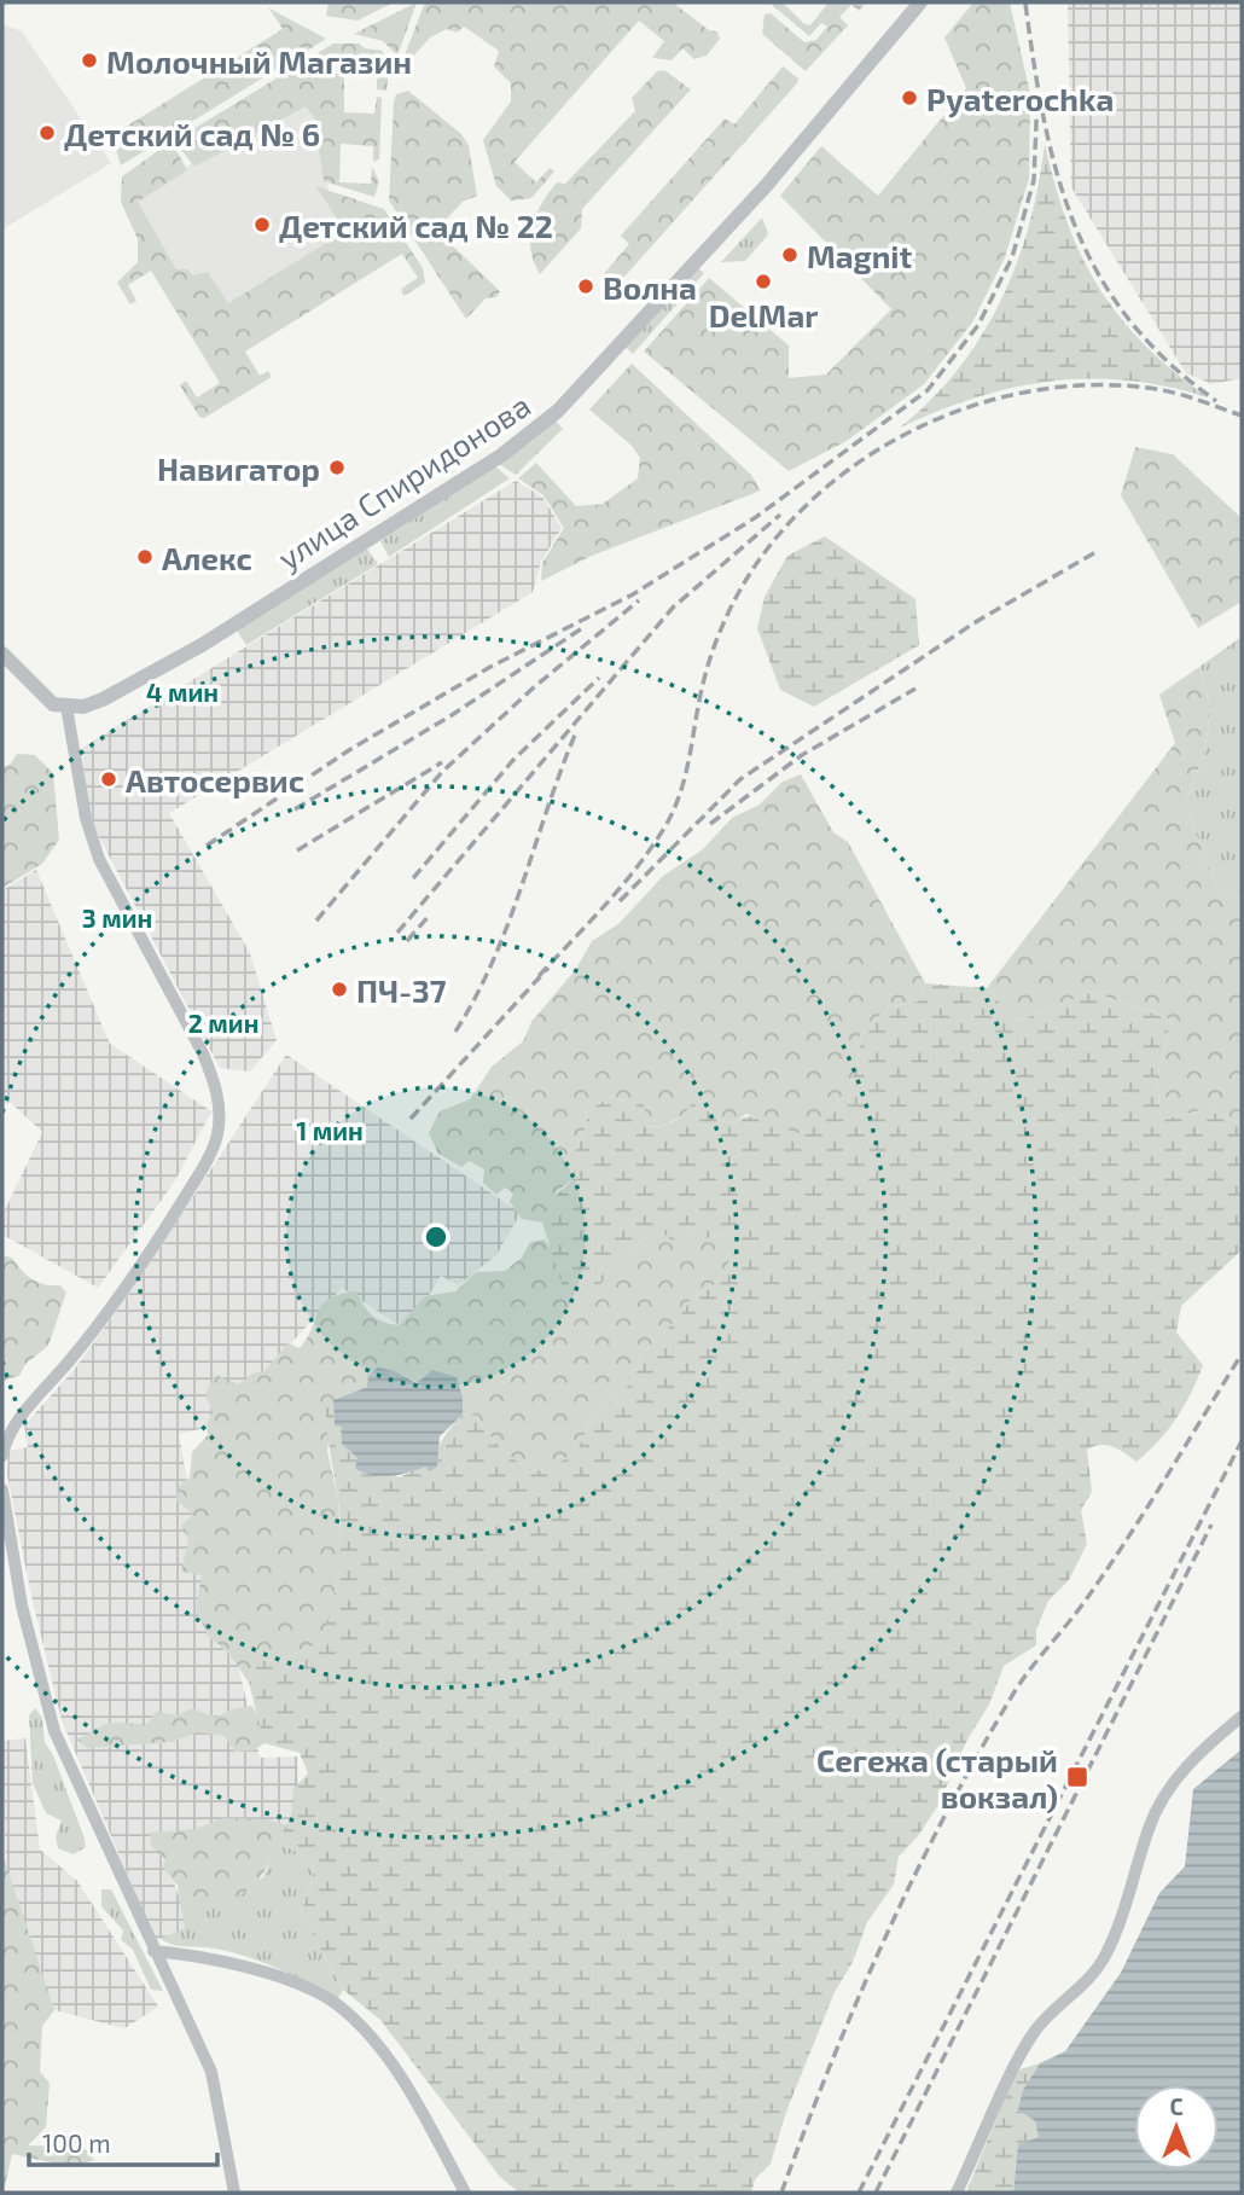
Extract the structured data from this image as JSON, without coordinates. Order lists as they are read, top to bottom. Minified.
{"streets":{"street":["улица Спиридонова"]},"places":{"other":["Молочный Магазин","Pyaterochka","Детский сад № 6","Детский сад № 22","Magnit","DelMar","Волна","Навигатор","Алекс","Автосервис","ПЧ-37"],"transit":["Сегежа (старый вокзал)"]},"scale_bar":"100 m","north":"top","rings":["4 мин","3 мин","2 мин","1 мин"]}
